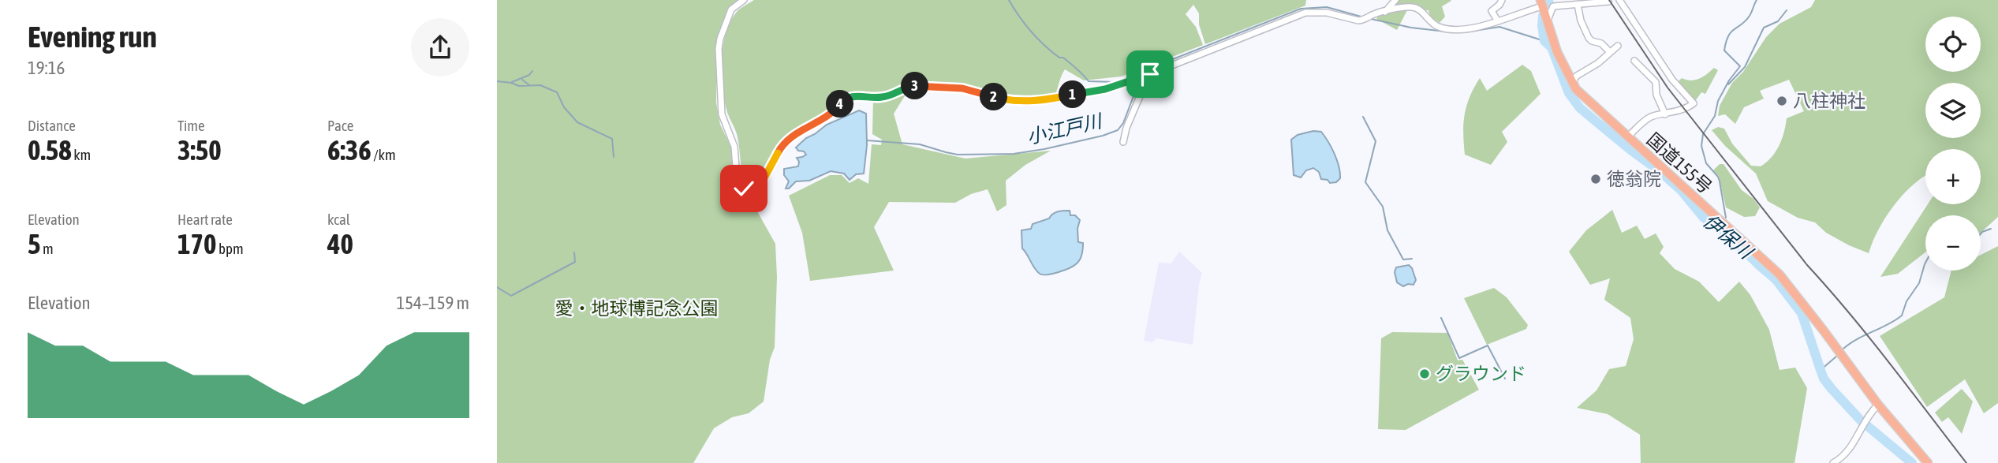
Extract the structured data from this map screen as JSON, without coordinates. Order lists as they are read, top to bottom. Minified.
{"streets":{"highway":["国道155号"]},"water":["小江戸川","伊保川"],"parks":["愛・地球博記念公園"],"places":["八柱神社","徳翁院","グラウンド"],"page":{"heading":["Evening run","19:16"],"map_buttons":["+","−"],"pins":["3","1","2","4"],"stats":[["Distance","0.58 km"],["Time","3:50"],["Pace","6:36 /km"],["Elevation","5 m"],["Heart rate","170 bpm"],["kcal","40"]],"chart":["Elevation","154–159 m"]}}
